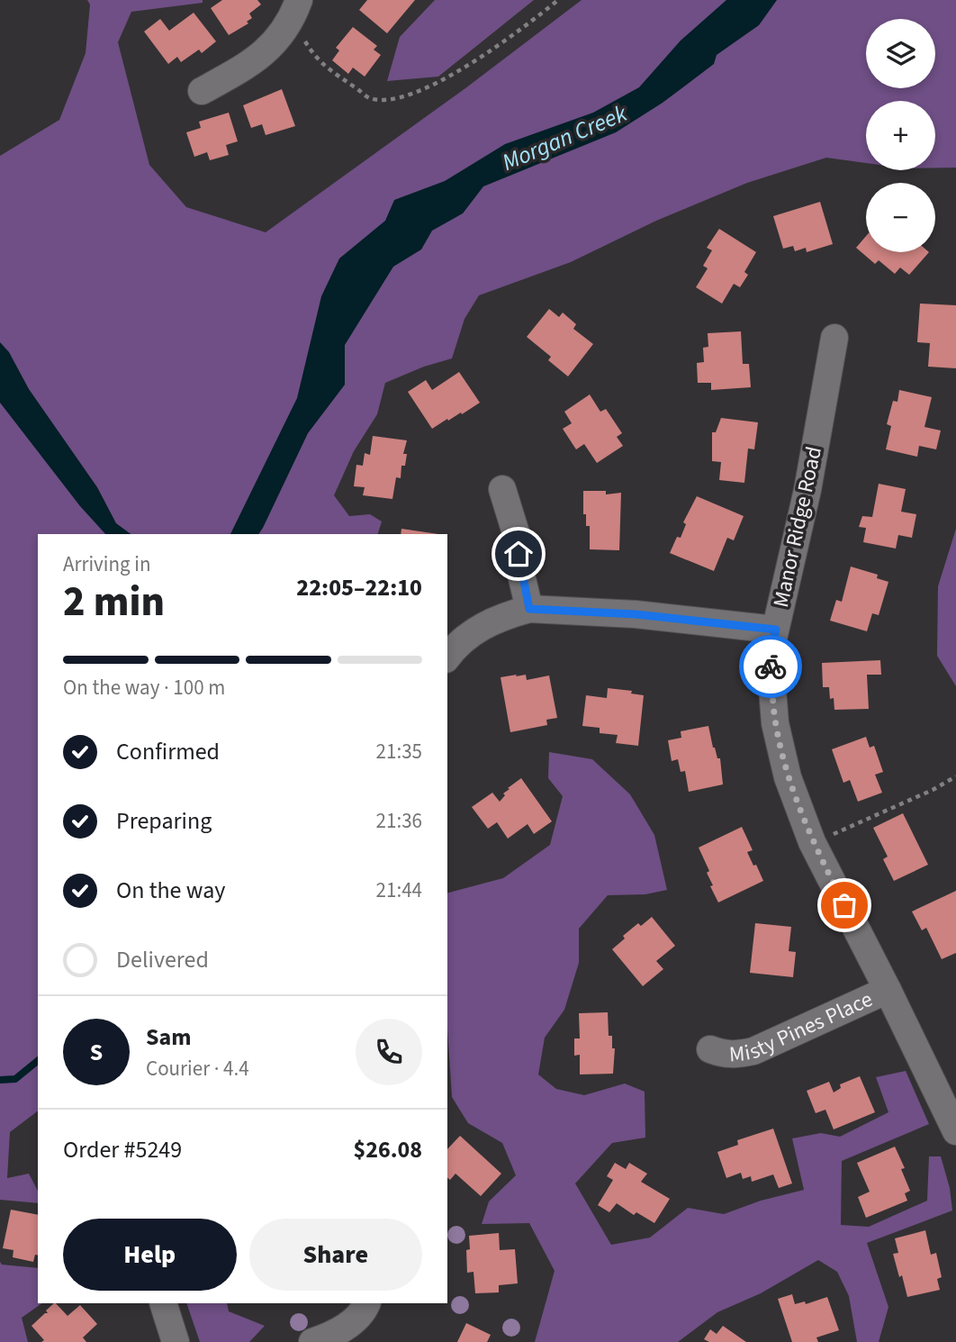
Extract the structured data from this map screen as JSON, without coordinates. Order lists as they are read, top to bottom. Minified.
{"streets":{"street":["Manor Ridge Road","Misty Pines Place"]},"crossings":[["Manor Ridge Road","Misty Pines Place"]],"water":["Morgan Creek"],"page":{"map_buttons":["+","−"],"heading":["2 min","Arriving in","22:05–22:10"],"panel":["Sam","Courier · 4.4","Order #5249","$26.08"],"bar":"On the way · 100 m","list":[["Confirmed","21:35"],["Preparing","21:36"],["On the way","21:44"],"Delivered"],"round":"S","buttons":["Help","Share"]}}
